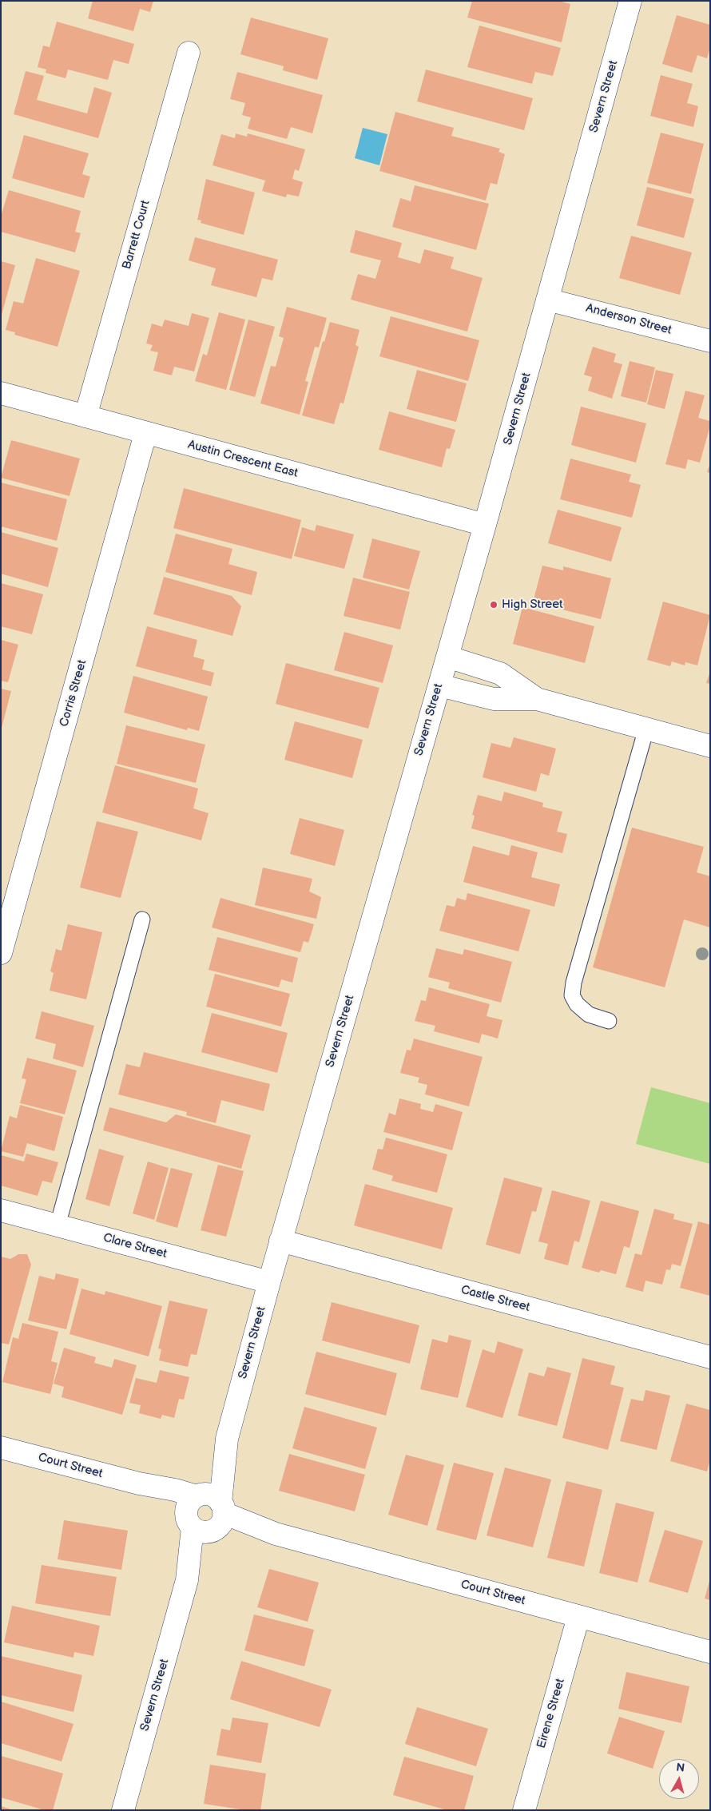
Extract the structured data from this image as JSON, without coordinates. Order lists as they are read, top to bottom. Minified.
{"streets":{"street":["Severn Street","Barrett Court","Anderson Street","Austin Crescent East","Corris Street","Clare Street","Castle Street","Court Street","Eirene Street"]},"crossings":[["Severn Street","Anderson Street"],["Severn Street","Austin Crescent East"],["Severn Street","Clare Street"],["Severn Street","Castle Street"],["Severn Street","Court Street"],["Barrett Court","Austin Crescent East"],["Austin Crescent East","Corris Street"],["Court Street","Eirene Street"]],"places":["High Street"],"north":"top"}
